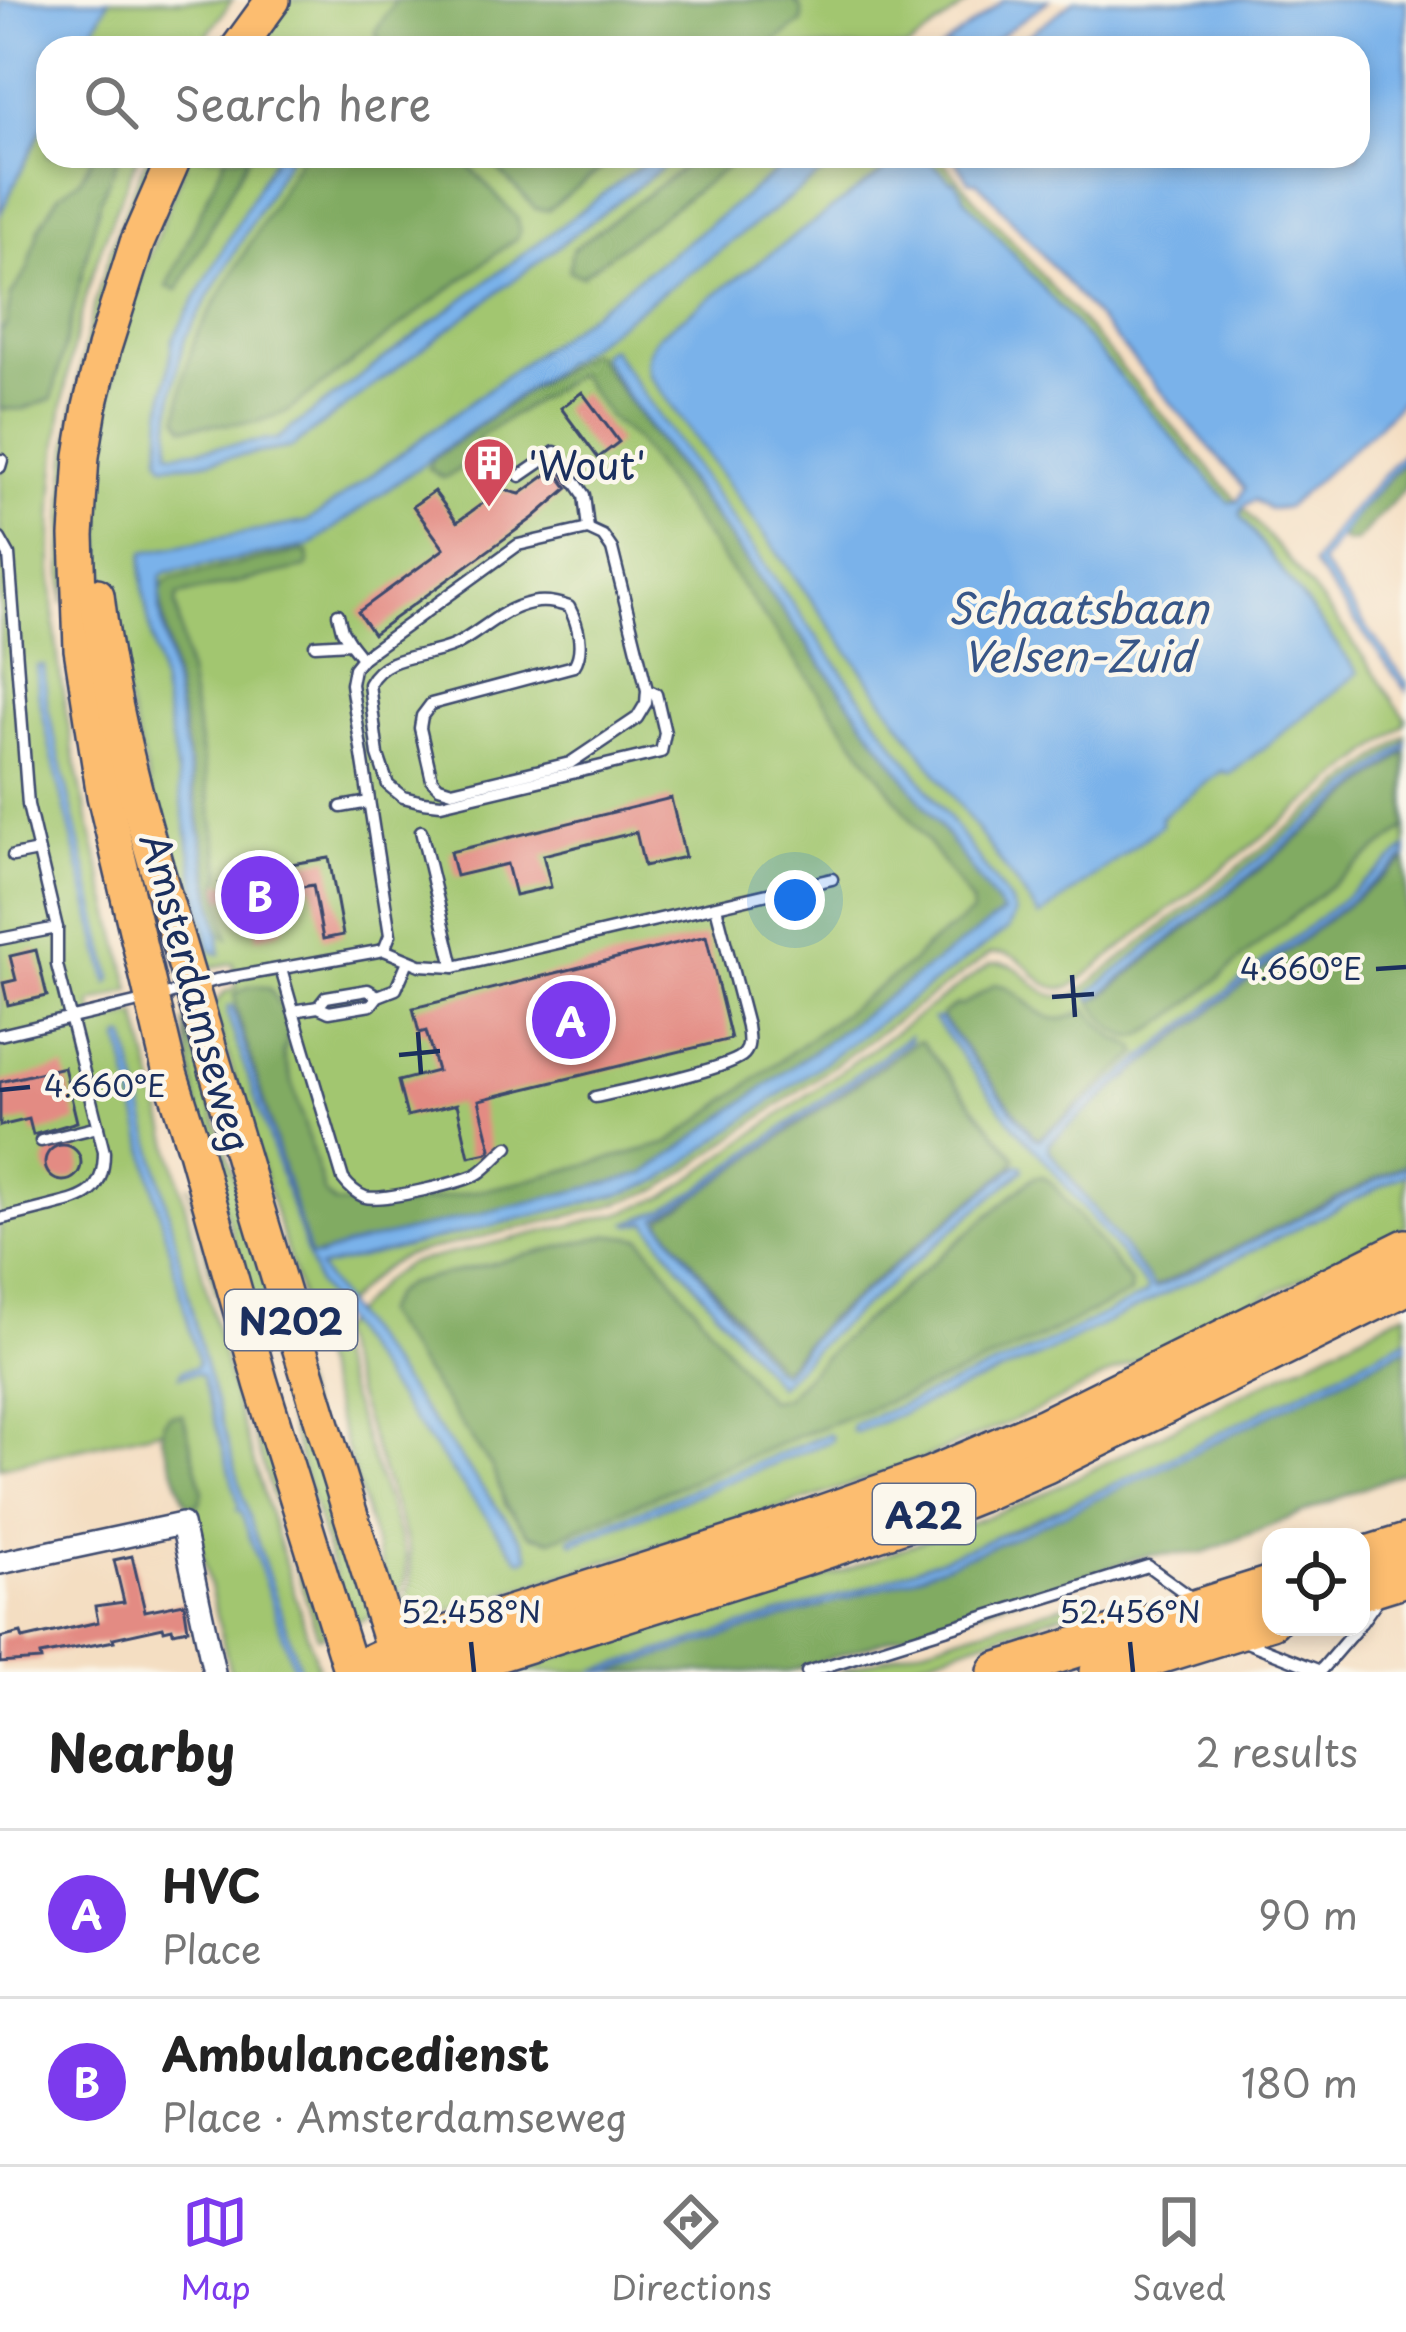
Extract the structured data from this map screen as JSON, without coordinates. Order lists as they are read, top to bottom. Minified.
{"streets":{"highway":["A22"],"main road":["Amsterdamseweg","N202"]},"crossings":[["Amsterdamseweg","A22"]],"water":["Schaatsbaan Velsen-Zuid"],"places":{"building":["'Wout'"]},"page":{"search":"Search here","pins":["B","A"],"heading":["Nearby","2 results"],"list":[{"mark":"A","name":"HVC","note":"Place","value":"90 m"},{"mark":"B","name":"Ambulancedienst","note":"Place · Amsterdamseweg","value":"180 m"}],"nav":["Map","Directions","Saved"]},"coordinates":["4.660°E","52.458°N","52.456°N"]}
